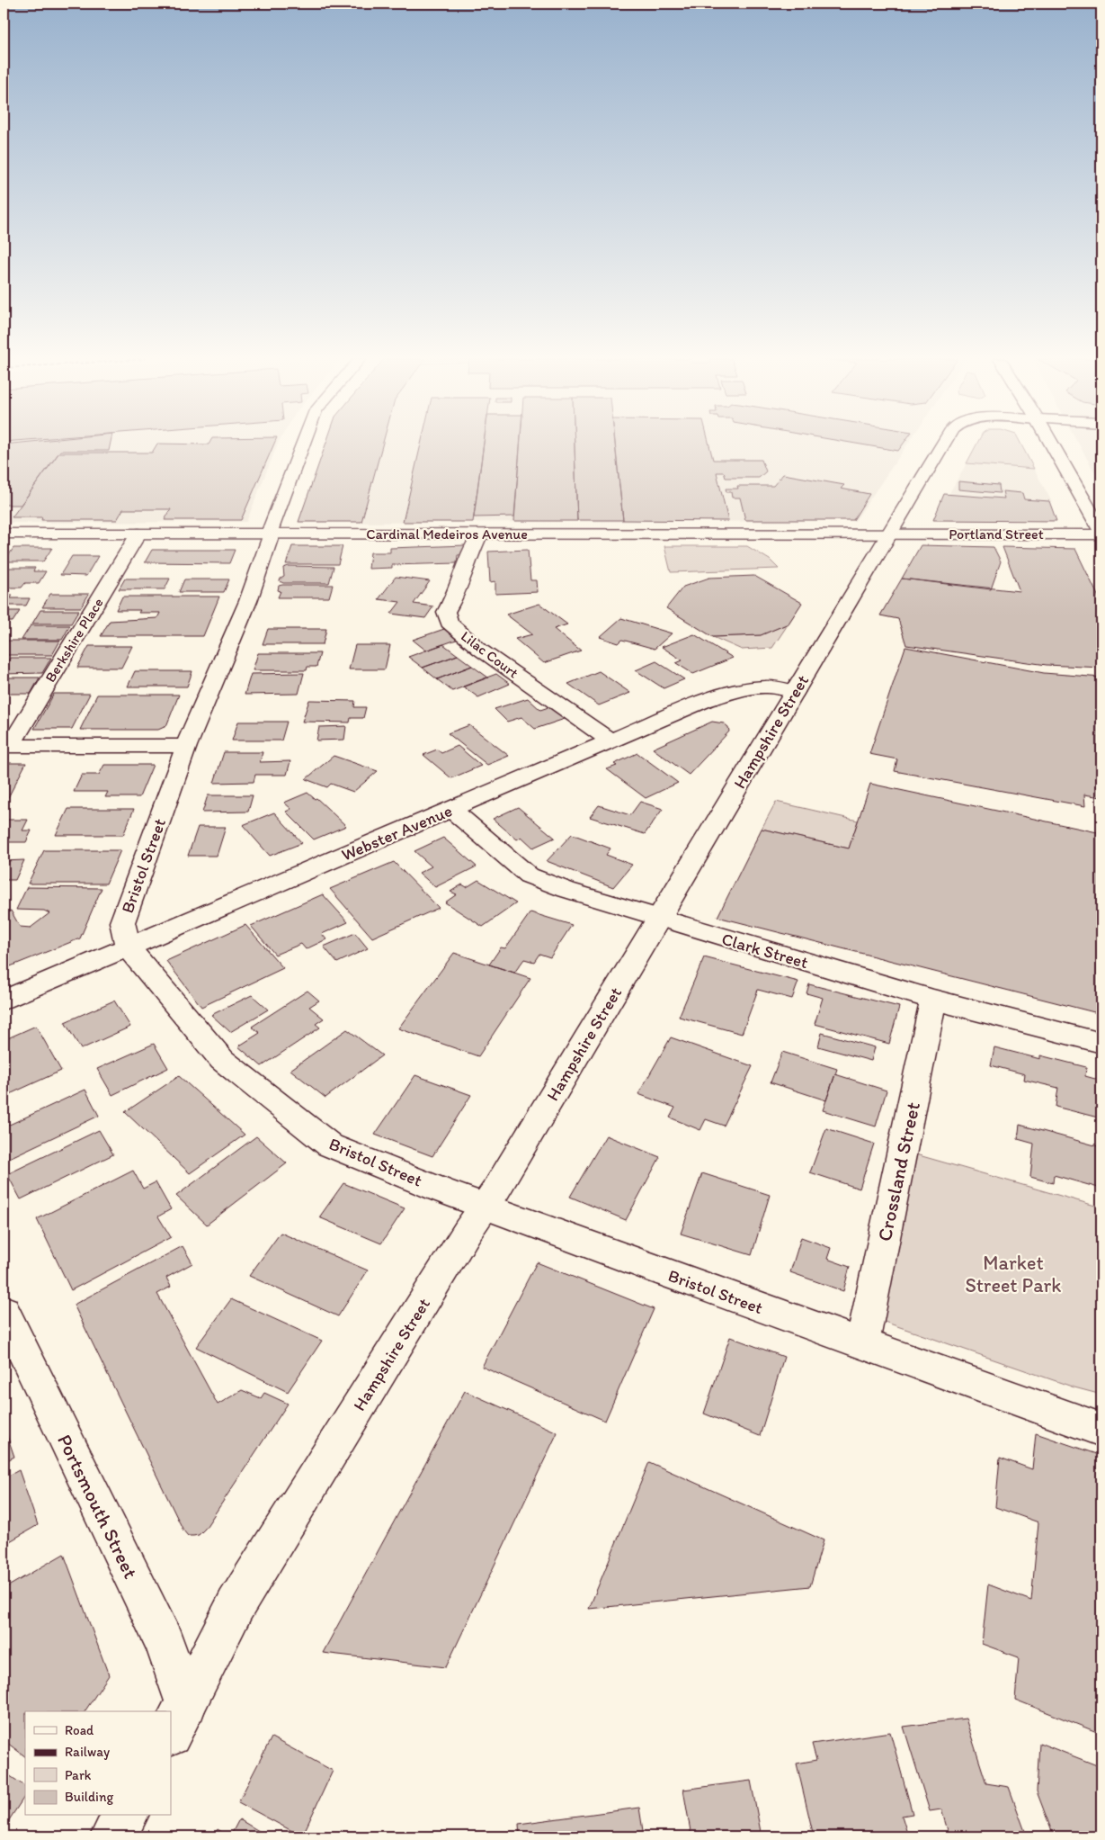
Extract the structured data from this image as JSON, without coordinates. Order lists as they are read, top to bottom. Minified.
{"streets":{"street":["Cardinal Medeiros Avenue","Portland Street","Berkshire Place","Lilac Court","Hampshire Street","Webster Avenue","Bristol Street","Clark Street","Crossland Street","Portsmouth Street"]},"crossings":[["Cardinal Medeiros Avenue","Portland Street"],["Cardinal Medeiros Avenue","Berkshire Place"],["Cardinal Medeiros Avenue","Lilac Court"],["Cardinal Medeiros Avenue","Hampshire Street"],["Cardinal Medeiros Avenue","Bristol Street"],["Portland Street","Hampshire Street"],["Berkshire Place","Bristol Street"],["Lilac Court","Webster Avenue"],["Hampshire Street","Webster Avenue"],["Hampshire Street","Bristol Street"],["Hampshire Street","Clark Street"],["Hampshire Street","Portsmouth Street"],["Webster Avenue","Bristol Street"],["Webster Avenue","Clark Street"],["Bristol Street","Crossland Street"],["Clark Street","Crossland Street"]],"parks":["Market Street Park"],"legend":["Road","Railway","Park","Building"]}
